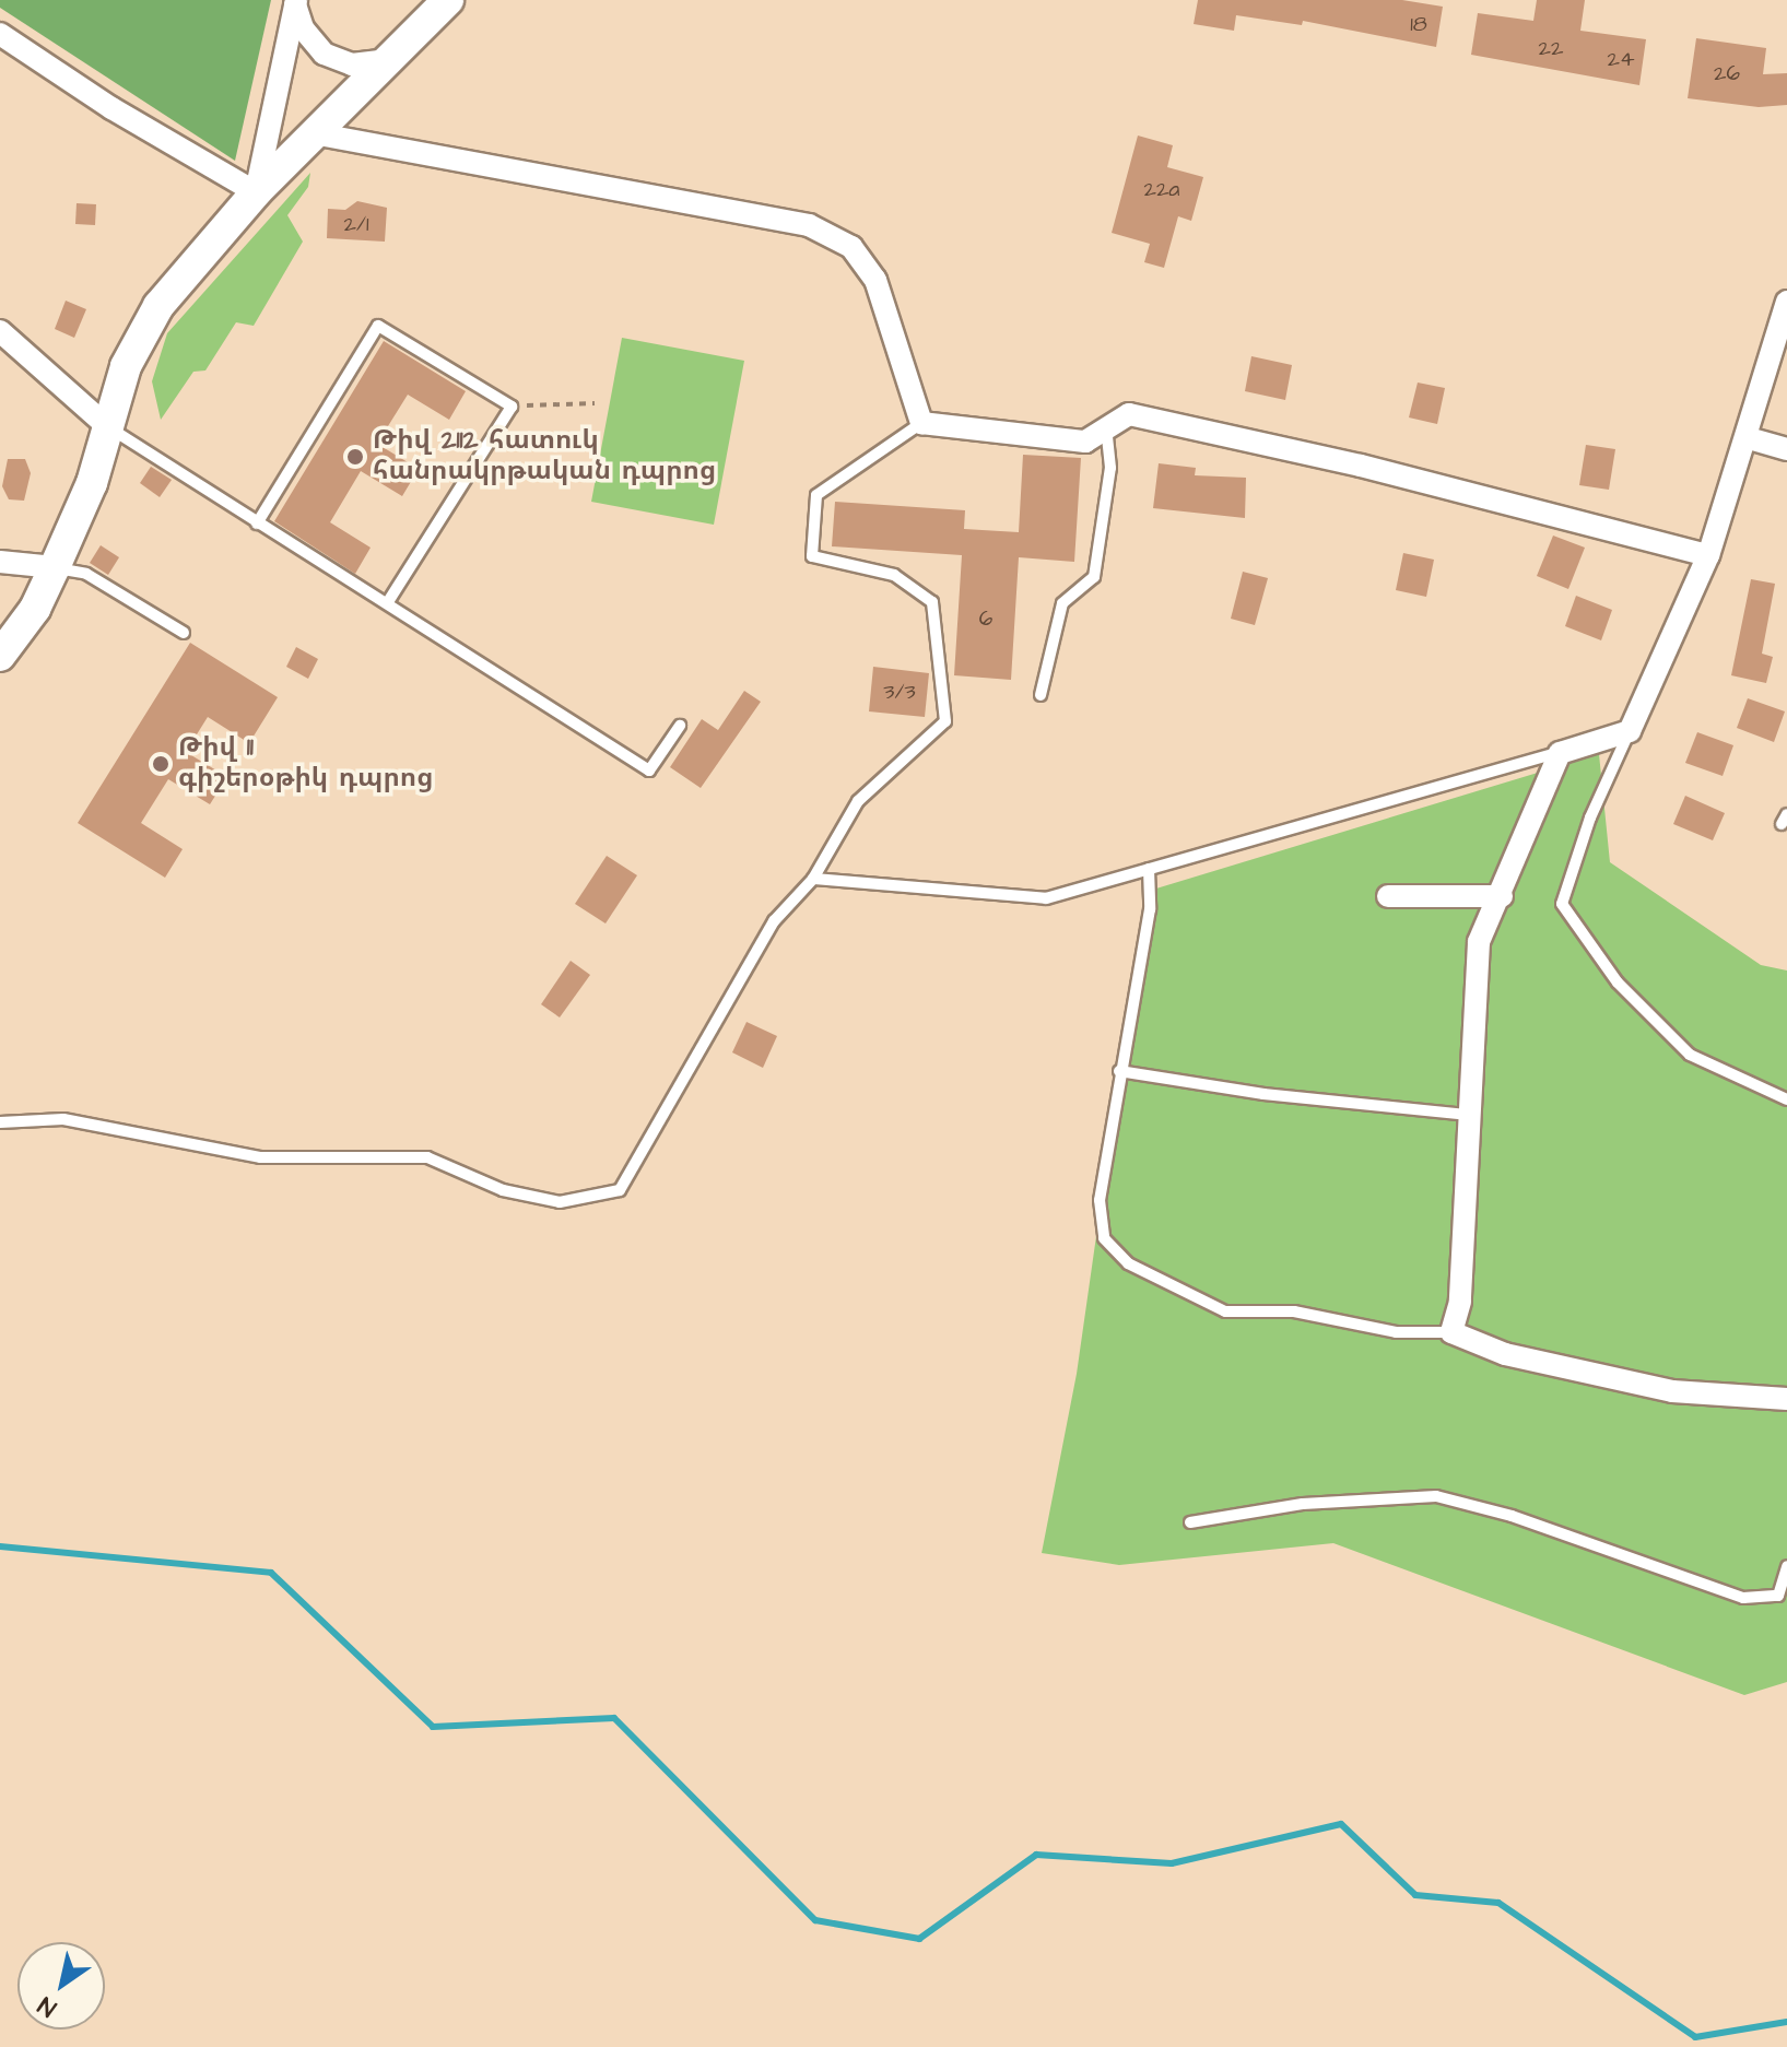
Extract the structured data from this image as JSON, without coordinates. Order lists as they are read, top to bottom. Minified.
{"places":["Թիվ 2112 հատուկ հանրակրթական դպրոց","Թիվ 11 գիշերօթիկ դպրոց"],"house_numbers":["18","22","24","26","22a","2/1","6","3/3"],"north":"bottom left"}
